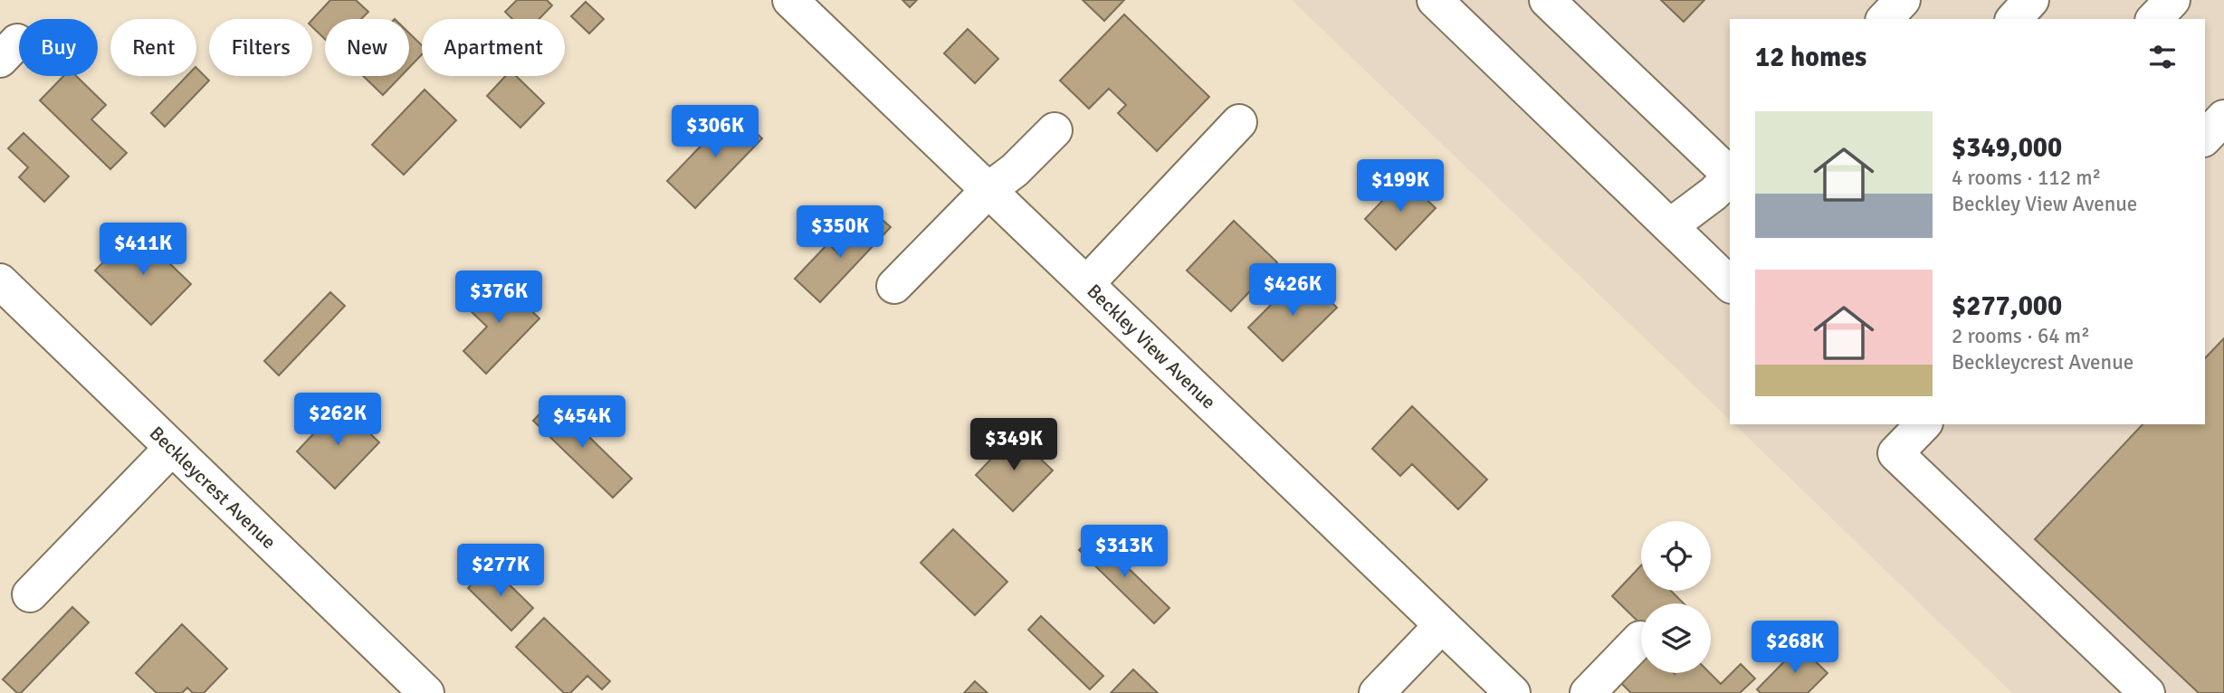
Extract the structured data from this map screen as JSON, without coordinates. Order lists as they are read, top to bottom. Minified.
{"streets":{"street":["Beckley View Avenue","Beckleycrest Avenue"]},"page":{"chip":["Buy","Rent","Filters","New","Apartment"],"heading":"12 homes","list":[{"name":"$349,000","note":"4 rooms · 112 m² · Beckley View Avenue"},{"name":"$277,000","note":"2 rooms · 64 m² · Beckleycrest Avenue"}],"price":["$306K","$199K","$350K","$411K","$426K","$376K","$262K","$454K","$349K","$313K","$277K","$268K"]}}
